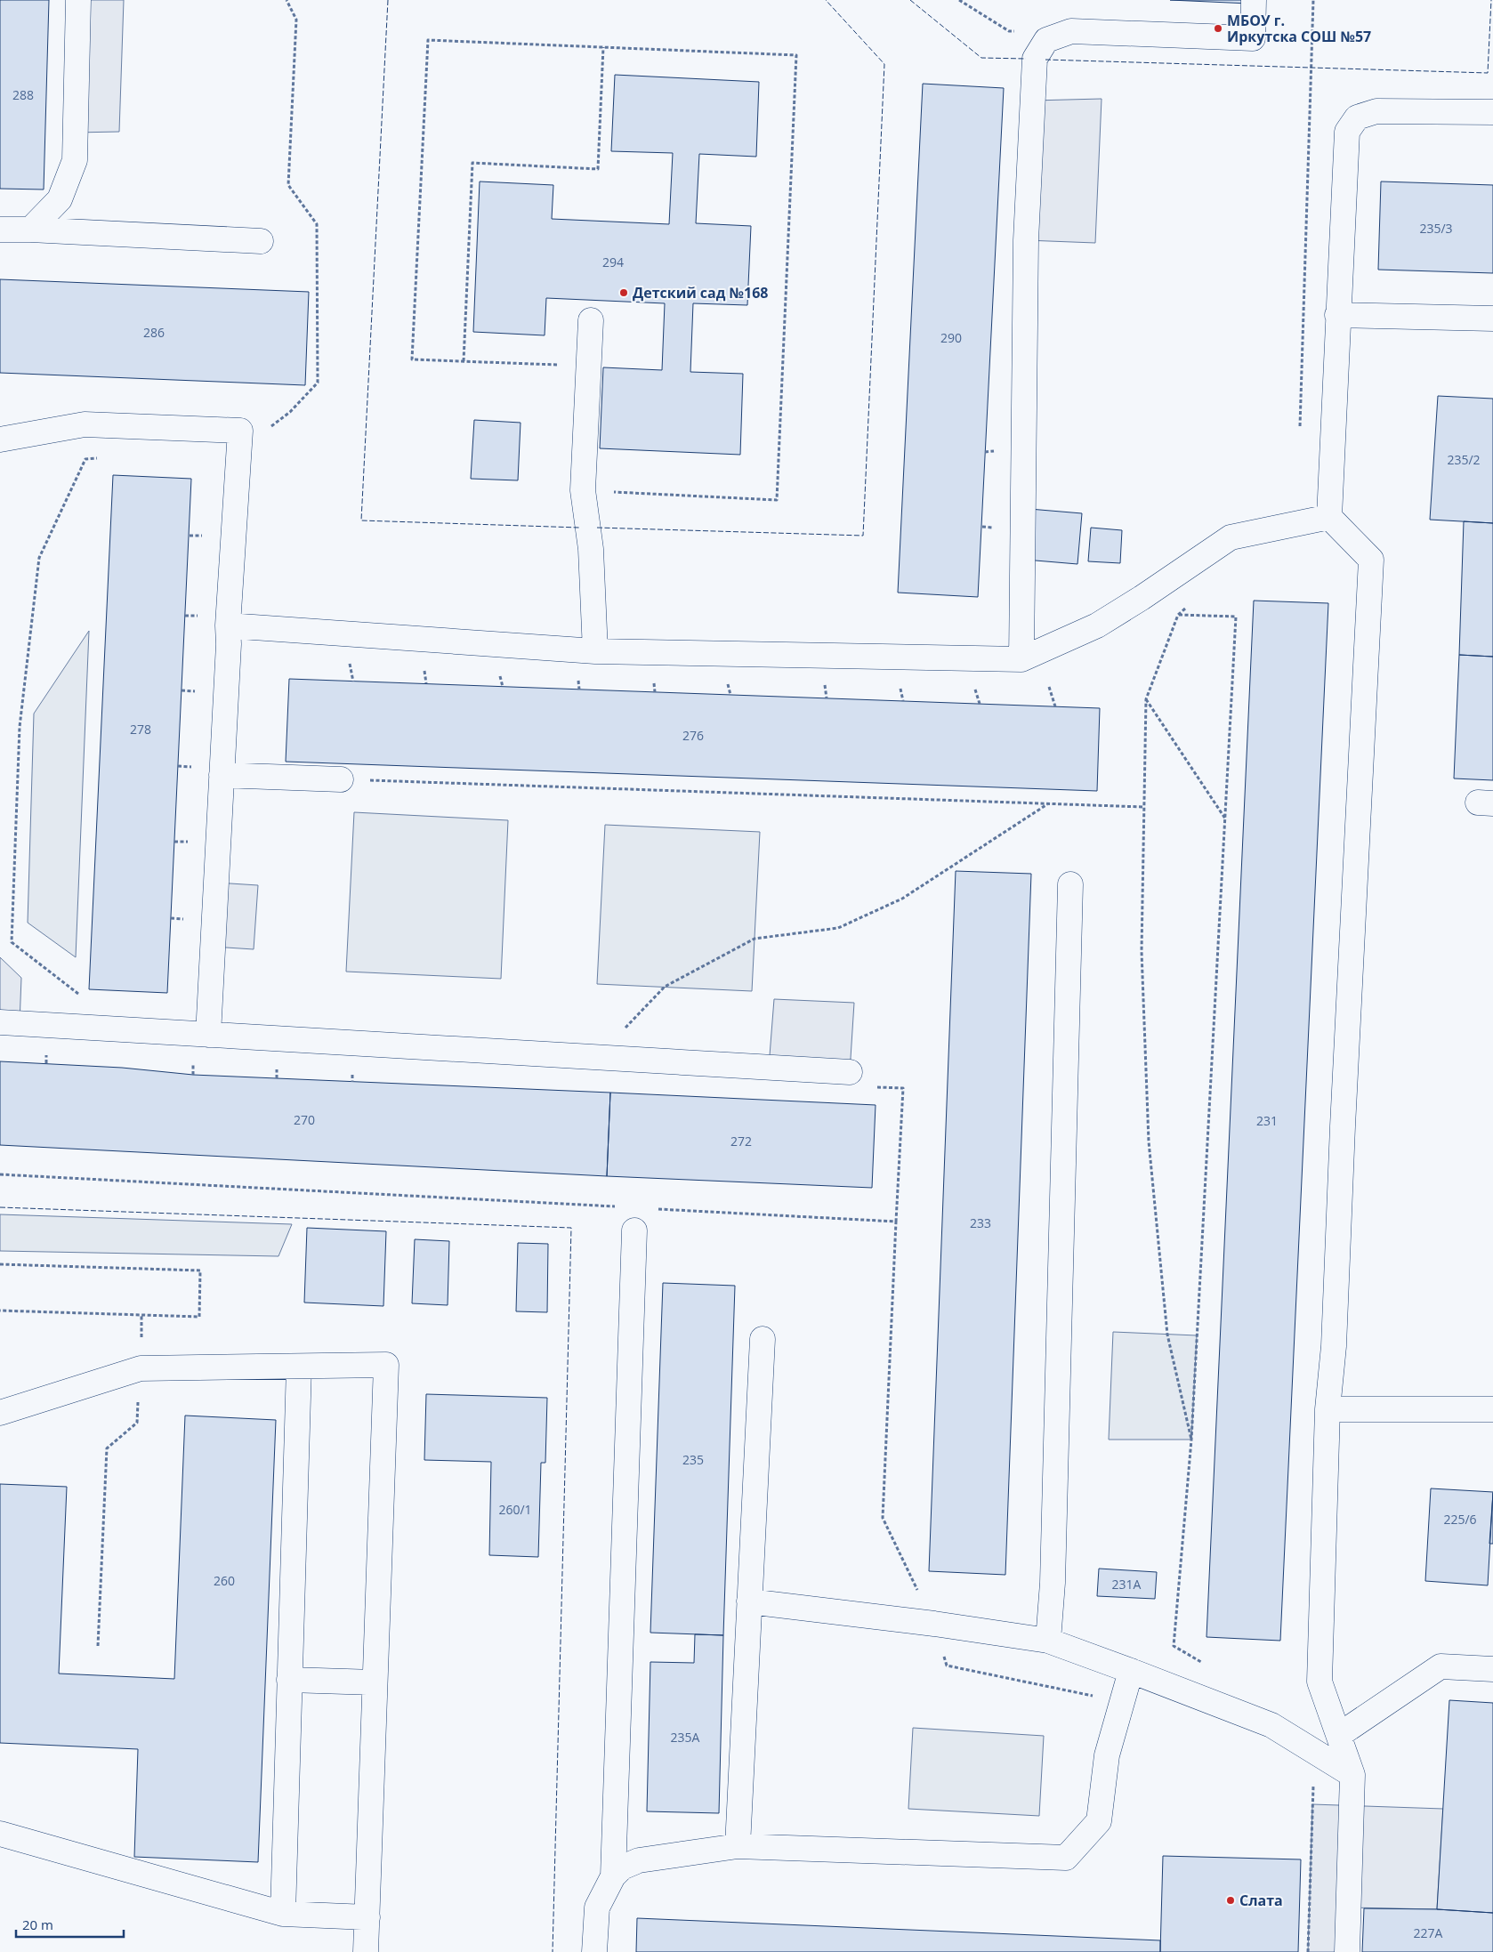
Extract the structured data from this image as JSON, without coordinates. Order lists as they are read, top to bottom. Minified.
{"places":["МБОУ г. Иркутска СОШ №57","Детский сад №168","Слата"],"house_numbers":["288","235/3","294","286","290","235/2","278","276","270","231","272","233","235","260/1","225/6","260","231А","235А","227А"],"scale_bar":"20 m"}
